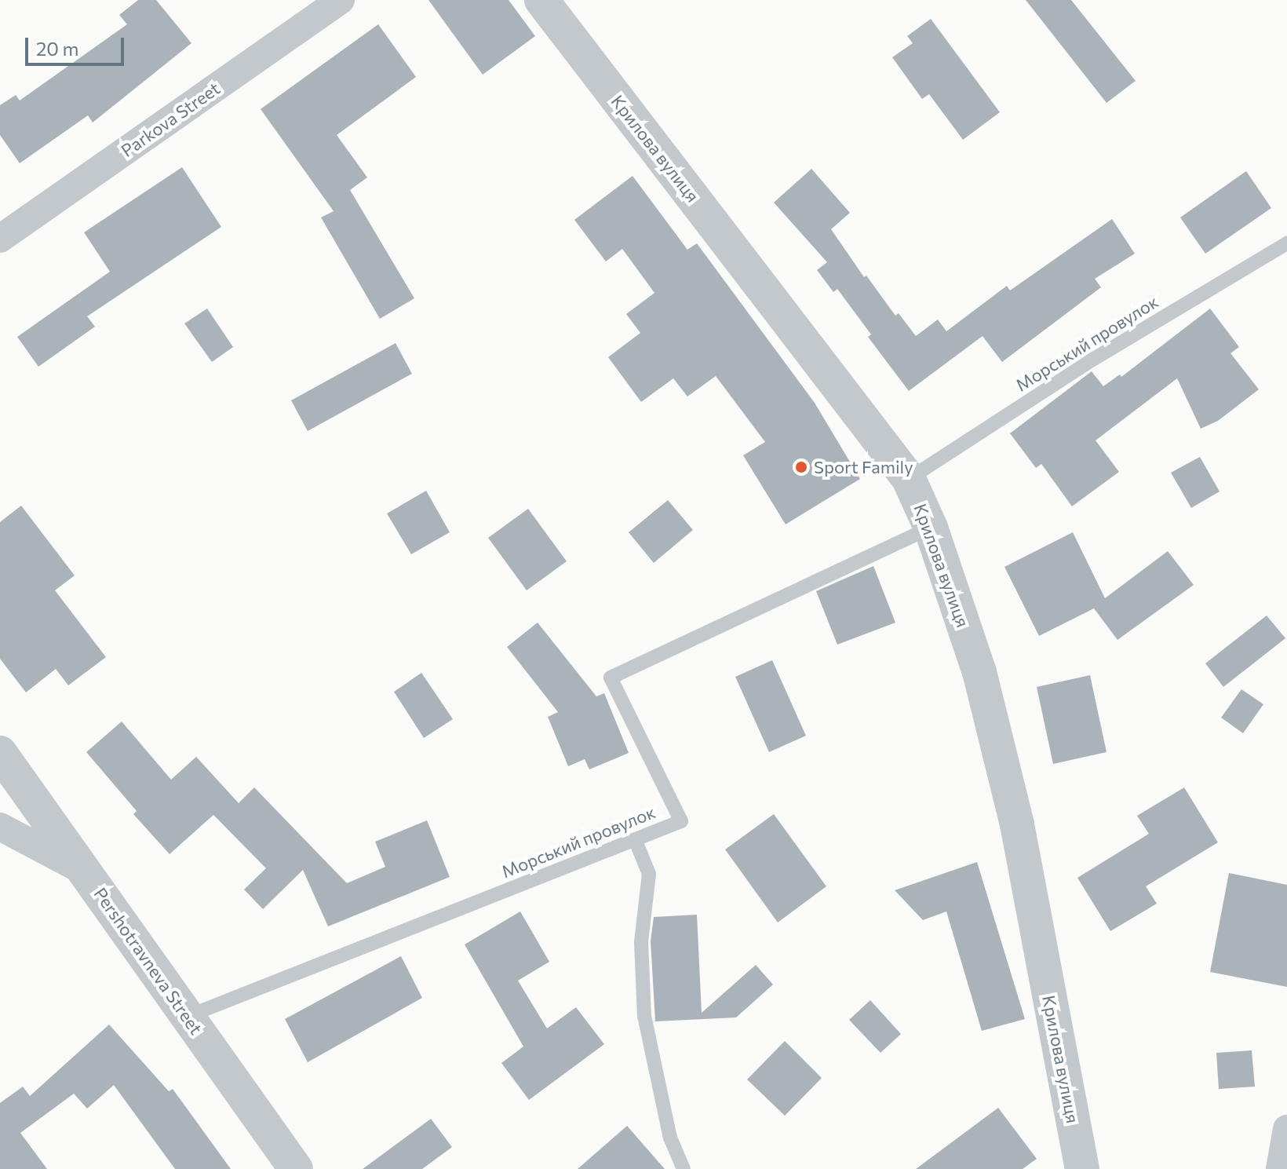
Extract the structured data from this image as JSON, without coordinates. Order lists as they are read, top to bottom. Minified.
{"streets":{"street":["Parkova Street","Крилова вулиця","Pershotravneva Street"],"lane":["Морський провулок"]},"crossings":[["Крилова вулиця","Морський провулок"],["Морський провулок","Pershotravneva Street"]],"places":["Sport Family"],"scale_bar":"20 m"}
